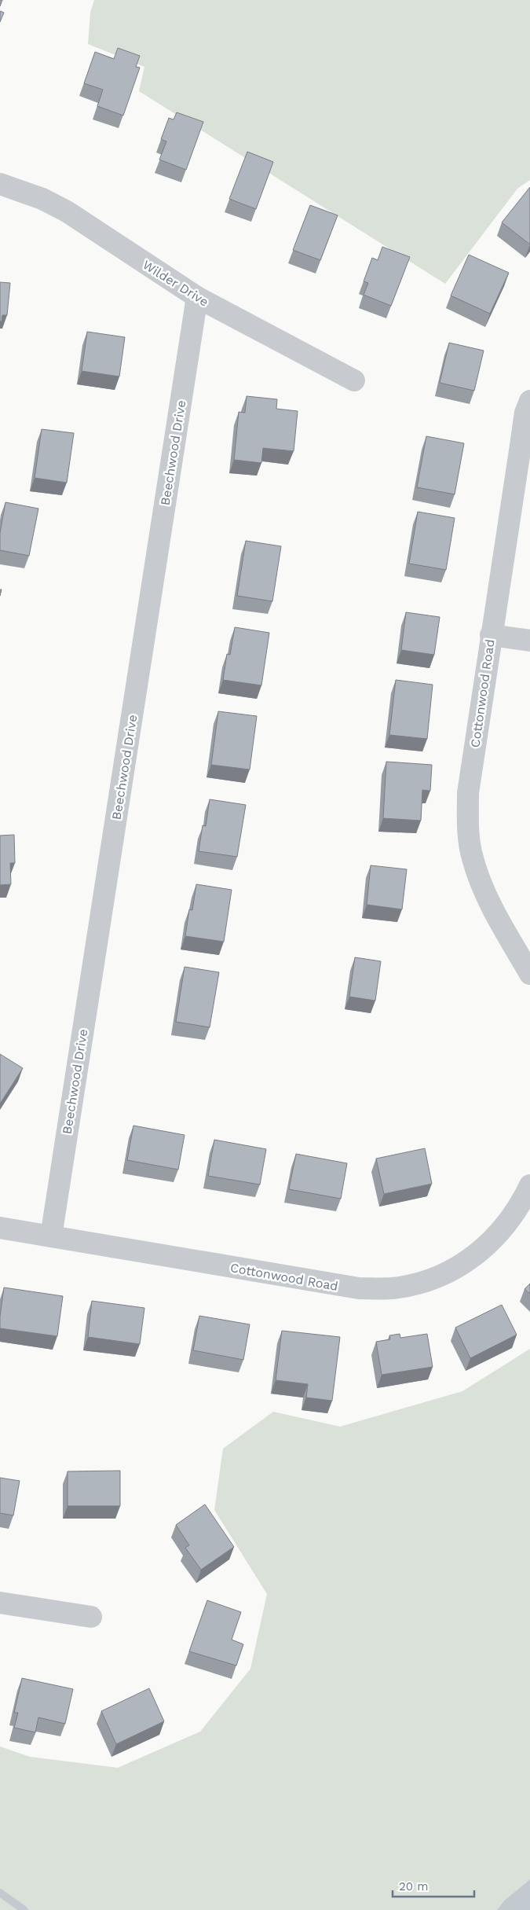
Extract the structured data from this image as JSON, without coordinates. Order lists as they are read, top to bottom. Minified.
{"streets":{"street":["Wilder Drive","Beechwood Drive","Cottonwood Road"]},"crossings":[["Wilder Drive","Beechwood Drive"],["Beechwood Drive","Cottonwood Road"]],"scale_bar":"20 m"}
